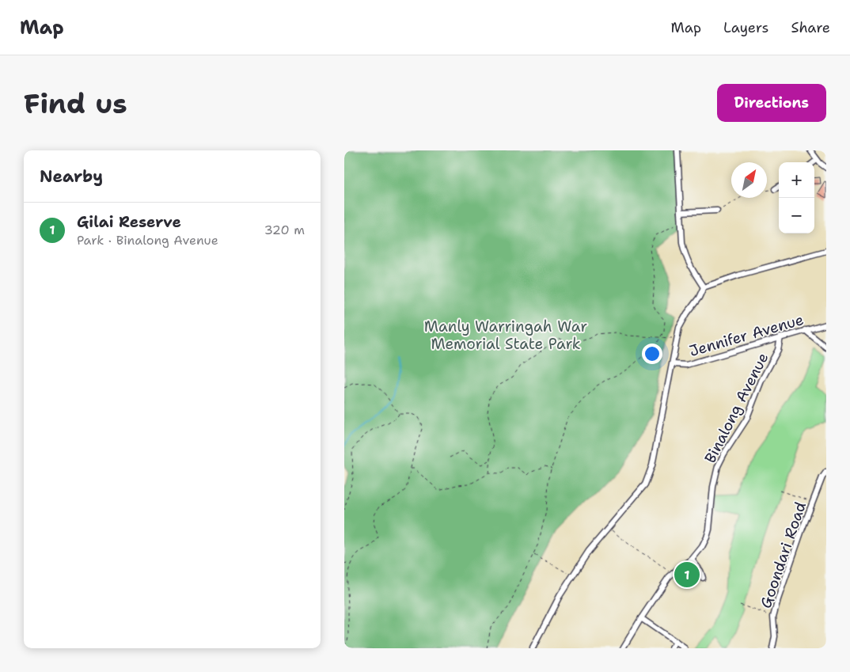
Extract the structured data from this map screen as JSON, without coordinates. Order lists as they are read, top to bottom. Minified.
{"streets":{"street":["Jennifer Avenue","Binalong Avenue","Goondari Road"]},"crossings":[["Jennifer Avenue","Binalong Avenue"]],"parks":["Manly Warringah War Memorial State Park"],"north":"top right","page":{"header":"Map","nav":["Map","Layers","Share"],"buttons":"Directions","title":"Find us","heading":"Nearby","map_buttons":["+","−"],"list":[{"mark":"1","name":"Gilai Reserve","note":"Park · Binalong Avenue","value":"320 m"}],"pins":"1"}}
